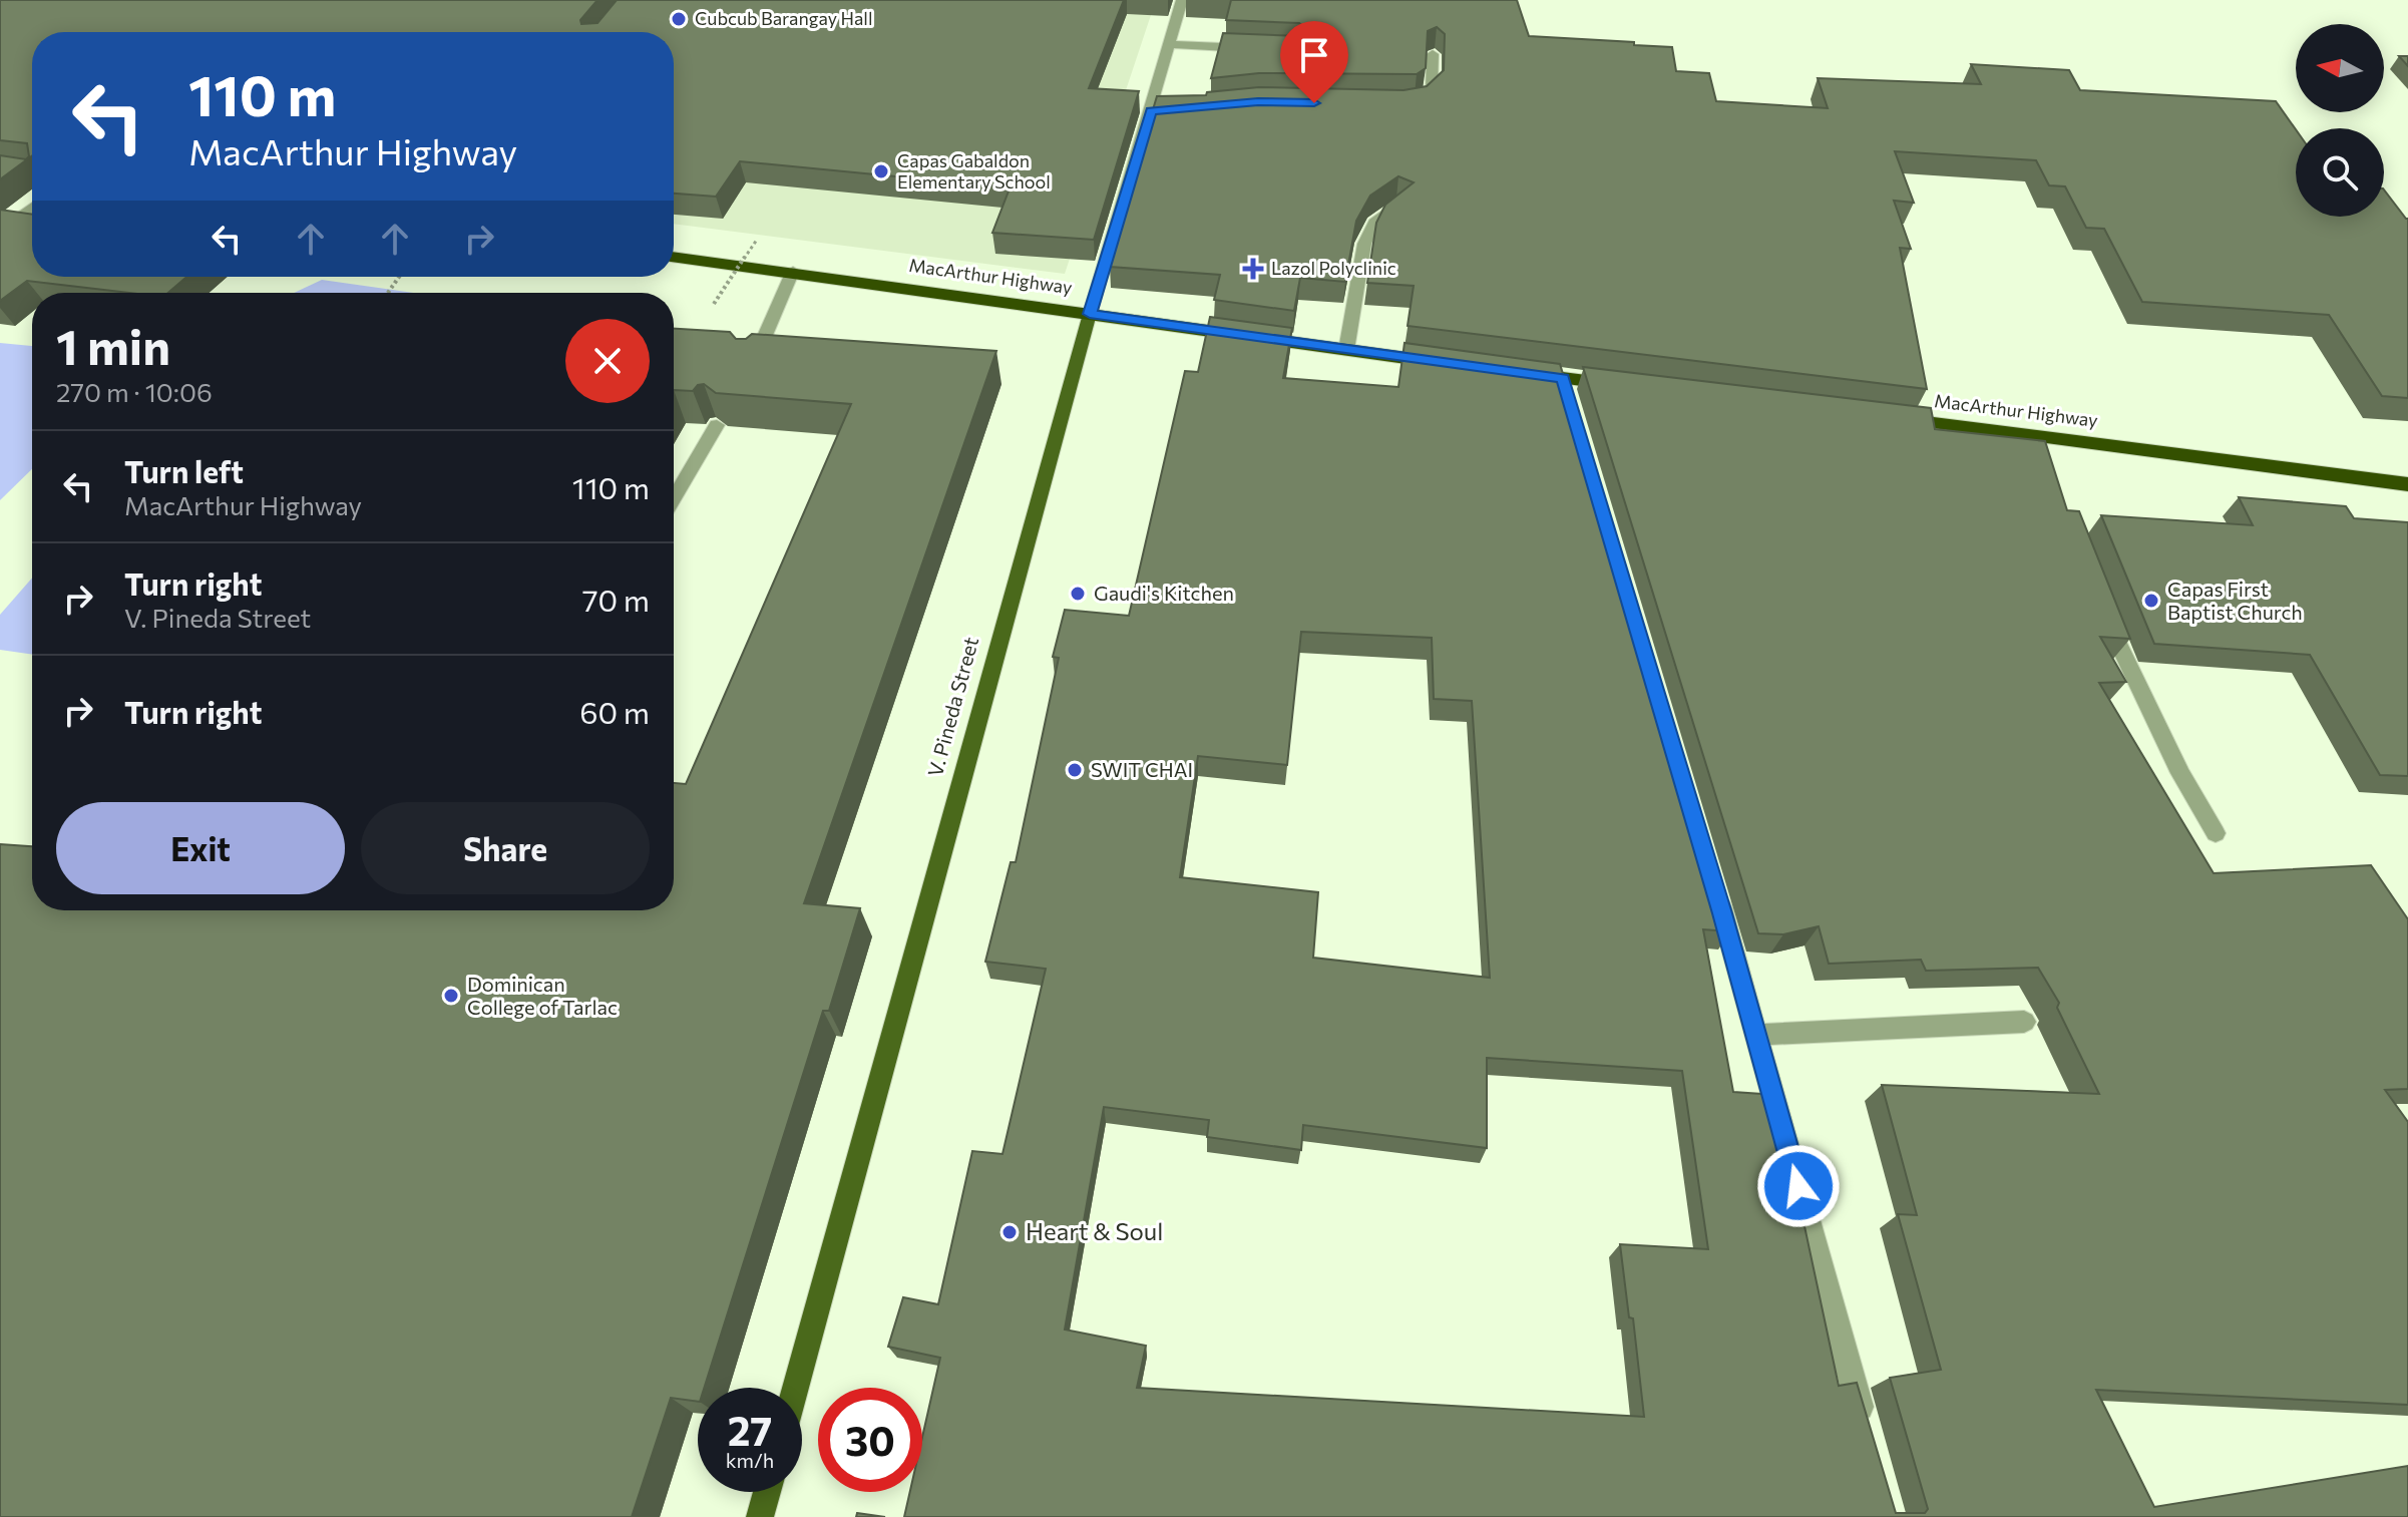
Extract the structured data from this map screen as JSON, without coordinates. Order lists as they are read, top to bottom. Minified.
{"streets":{"highway":["MacArthur Highway"],"main road":["V. Pineda Street"]},"crossings":[["MacArthur Highway","V. Pineda Street"]],"places":{"other":["Cubcub Barangay Hall","Capas Gabaldon Elementary School","Gaudi's Kitchen","Capas First Baptist Church","SWIT CHAI","Dominican College of Tarlac","Heart & Soul"],"health":["Lazol Polyclinic"]},"north":"left","page":{"turn":["110 m","MacArthur Highway"],"heading":["1 min","270 m · 10:06"],"list":[{"name":"Turn left","note":"MacArthur Highway","value":"110 m"},{"name":"Turn right","note":"V. Pineda Street","value":"70 m"},{"name":"Turn right","value":"60 m"}],"buttons":["Exit","Share"],"speed":"27 km/h","limit":"30"}}
